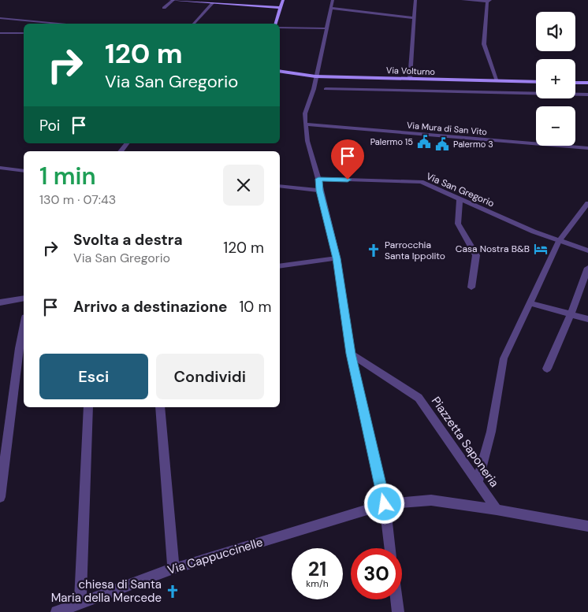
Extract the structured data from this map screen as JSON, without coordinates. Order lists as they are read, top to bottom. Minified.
{"streets":{"street":["Via Volturno","Via Mura di San Vito","Via San Gregorio","Piazzetta Saponeria","Via Cappuccinelle"]},"crossings":[["Piazzetta Saponeria","Via Cappuccinelle"]],"places":{"public building":["Palermo 15","Palermo 3"],"hotel":["Casa Nostra B&B"],"church":["Parrocchia Santa Ippolito","chiesa di Santa Maria della Mercede"]},"page":{"map_buttons":["+","−"],"turn":["120 m","Via San Gregorio"],"then":"Poi","heading":["1 min","130 m · 07:43"],"list":[{"name":"Svolta a destra","note":"Via San Gregorio","value":"120 m"},{"name":"Arrivo a destinazione","value":"10 m"}],"buttons":["Esci","Condividi"],"speed":"21 km/h","limit":"30"}}
